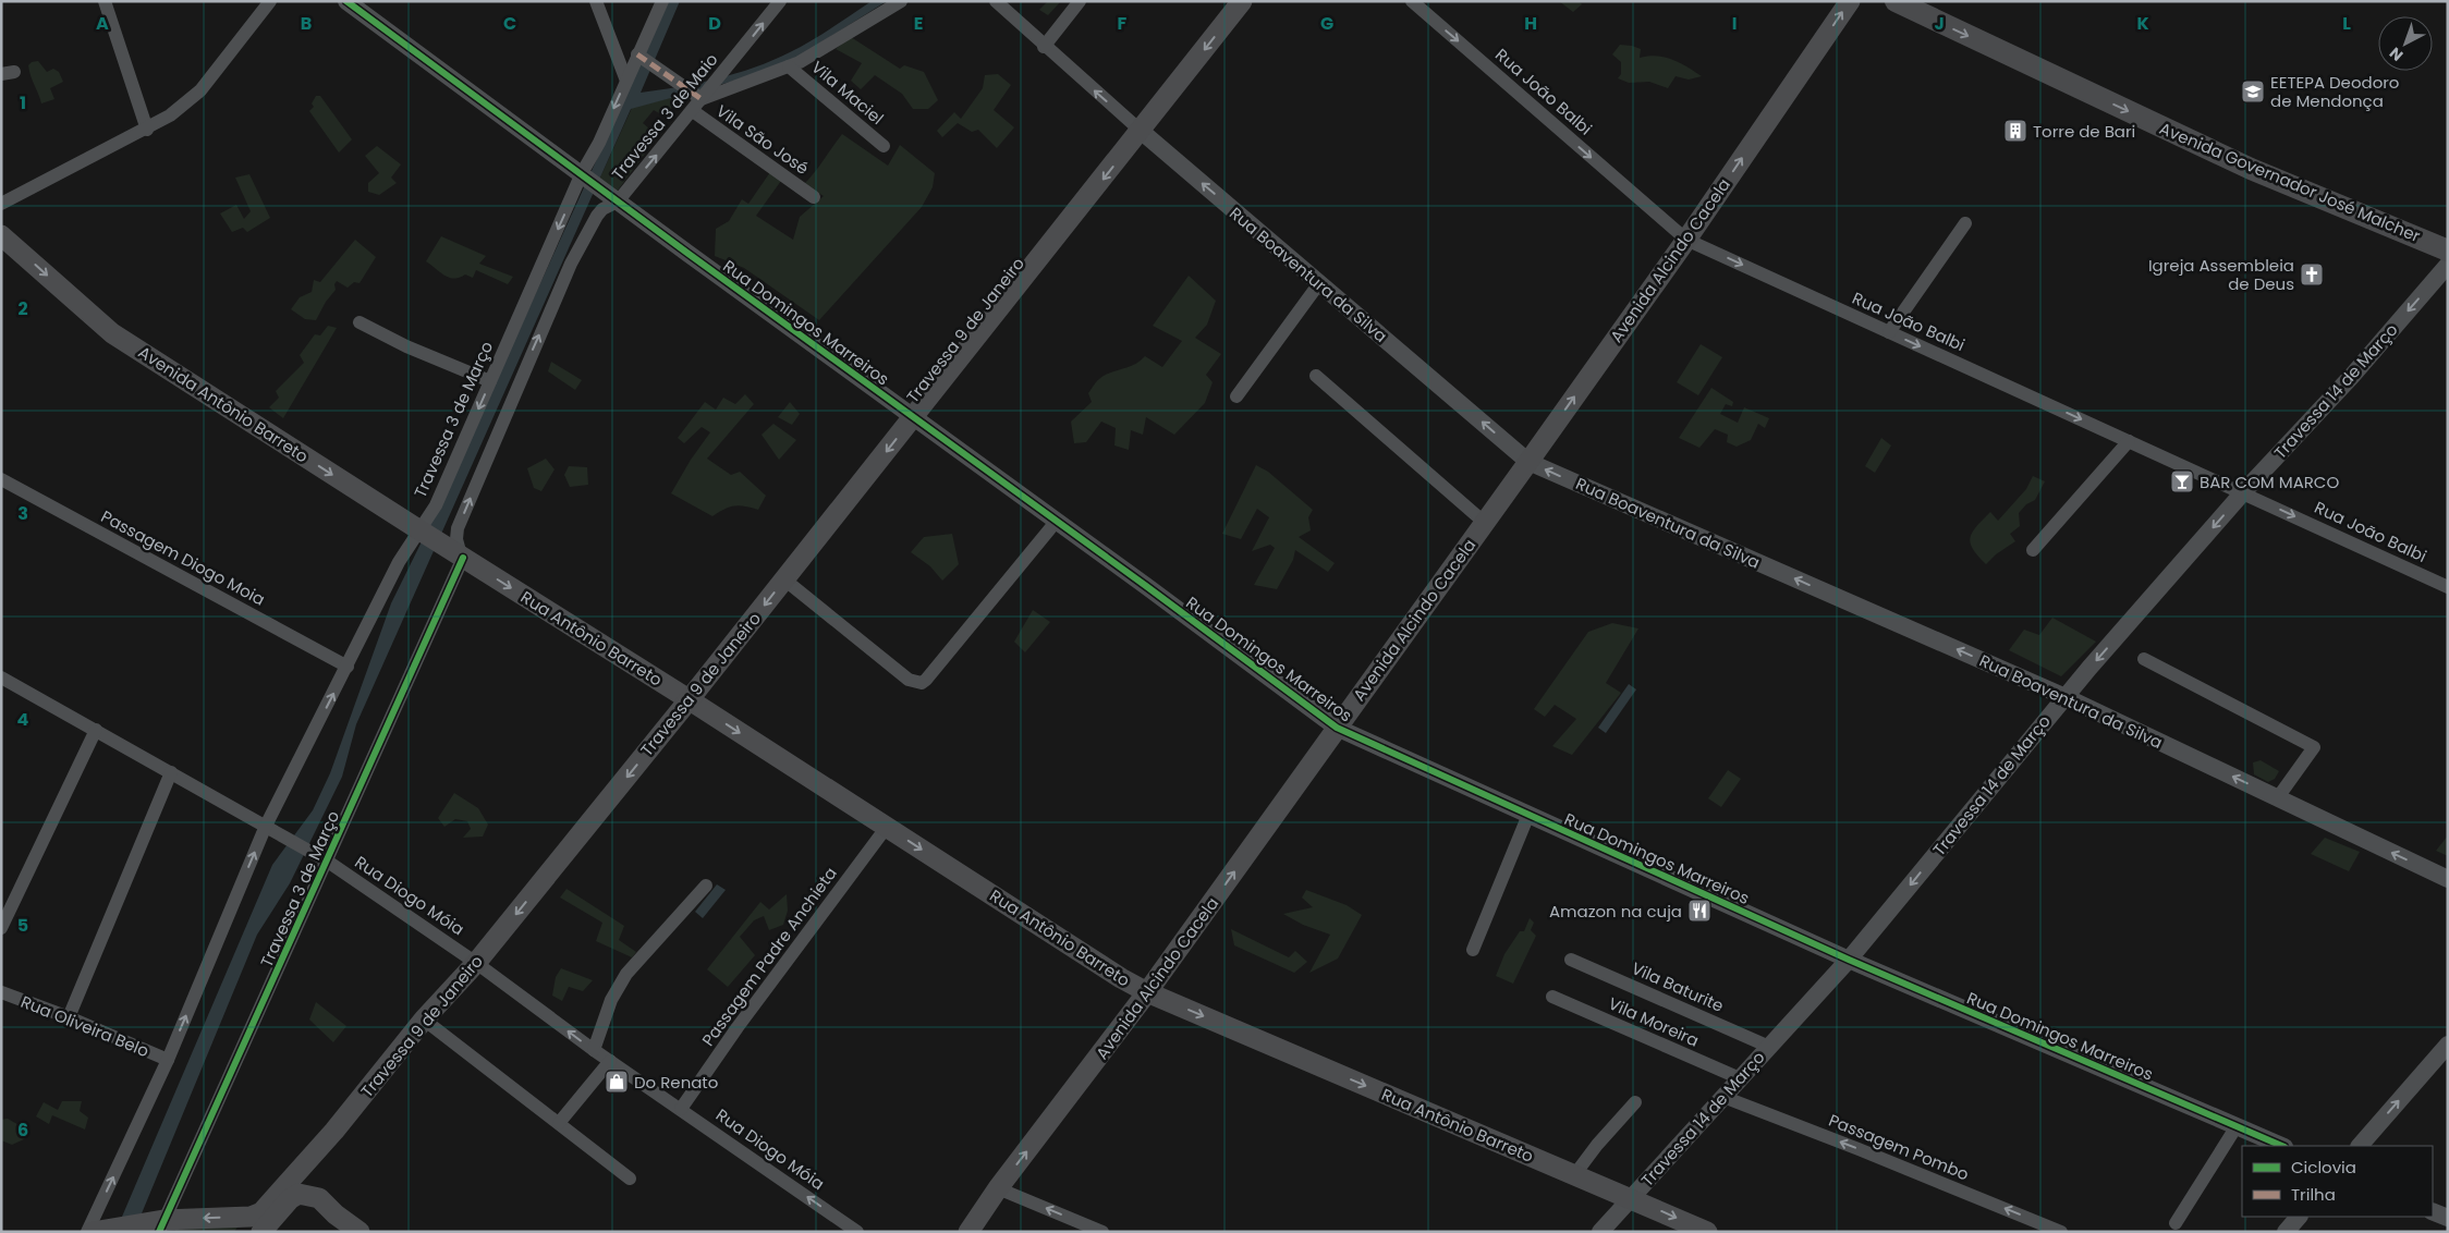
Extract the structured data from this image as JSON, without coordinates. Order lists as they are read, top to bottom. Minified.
{"streets":{"main road":["Avenida Governador José Malcher","Avenida Alcindo Cacela","Travessa 9 de Janeiro","Avenida Antônio Barreto","Rua Antônio Barreto"],"street":["Rua João Balbi","Vila Maciel","Travessa 3 de Maio","Vila São José","Rua Boaventura da Silva","Rua Domingos Marreiros","Travessa 14 de Março","Travessa 3 de Março","Passagem Diogo Moia","Rua Diogo Móia","Passagem Padre Anchieta","Vila Baturite","Vila Moreira","Rua Oliveira Belo","Passagem Pombo"]},"crossings":[["Rua João Balbi","Avenida Alcindo Cacela"],["Rua João Balbi","Travessa 14 de Março"],["Travessa 3 de Maio","Vila São José"],["Travessa 3 de Maio","Rua Domingos Marreiros"],["Avenida Alcindo Cacela","Rua Boaventura da Silva"],["Avenida Alcindo Cacela","Rua Domingos Marreiros"],["Avenida Alcindo Cacela","Rua Antônio Barreto"],["Rua Boaventura da Silva","Travessa 9 de Janeiro"],["Rua Boaventura da Silva","Travessa 14 de Março"],["Rua Domingos Marreiros","Travessa 9 de Janeiro"],["Rua Domingos Marreiros","Travessa 14 de Março"],["Rua Domingos Marreiros","Travessa 3 de Março"],["Travessa 9 de Janeiro","Rua Antônio Barreto"],["Travessa 9 de Janeiro","Rua Diogo Móia"],["Travessa 14 de Março","Rua Antônio Barreto"],["Travessa 14 de Março","Vila Baturite"],["Travessa 14 de Março","Vila Moreira"],["Travessa 14 de Março","Passagem Pombo"],["Avenida Antônio Barreto","Travessa 3 de Março"],["Avenida Antônio Barreto","Rua Antônio Barreto"],["Travessa 3 de Março","Passagem Diogo Moia"],["Travessa 3 de Março","Rua Antônio Barreto"],["Travessa 3 de Março","Rua Diogo Móia"],["Travessa 3 de Março","Rua Oliveira Belo"],["Rua Antônio Barreto","Passagem Padre Anchieta"],["Rua Diogo Móia","Passagem Padre Anchieta"]],"one_way":["Rua João Balbi","Travessa 3 de Maio","Avenida Governador José Malcher","Avenida Alcindo Cacela","Rua Boaventura da Silva","Travessa 9 de Janeiro","Travessa 14 de Março","Avenida Antônio Barreto","Rua Antônio Barreto","Passagem Pombo"],"places":{"school or university":["EETEPA Deodoro de Mendonça"],"building":["Torre de Bari"],"church":["Igreja Assembleia de Deus"],"bar":["BAR COM MARCO"],"restaurant":["Amazon na cuja"],"shop":["Do Renato"]},"legend":["Ciclovia","Trilha"],"north":"bottom left","grid":{"columns":["A","B","C","D","E","F","G","H","I","J","K","L"],"rows":["1","2","3","4","5","6"]}}
